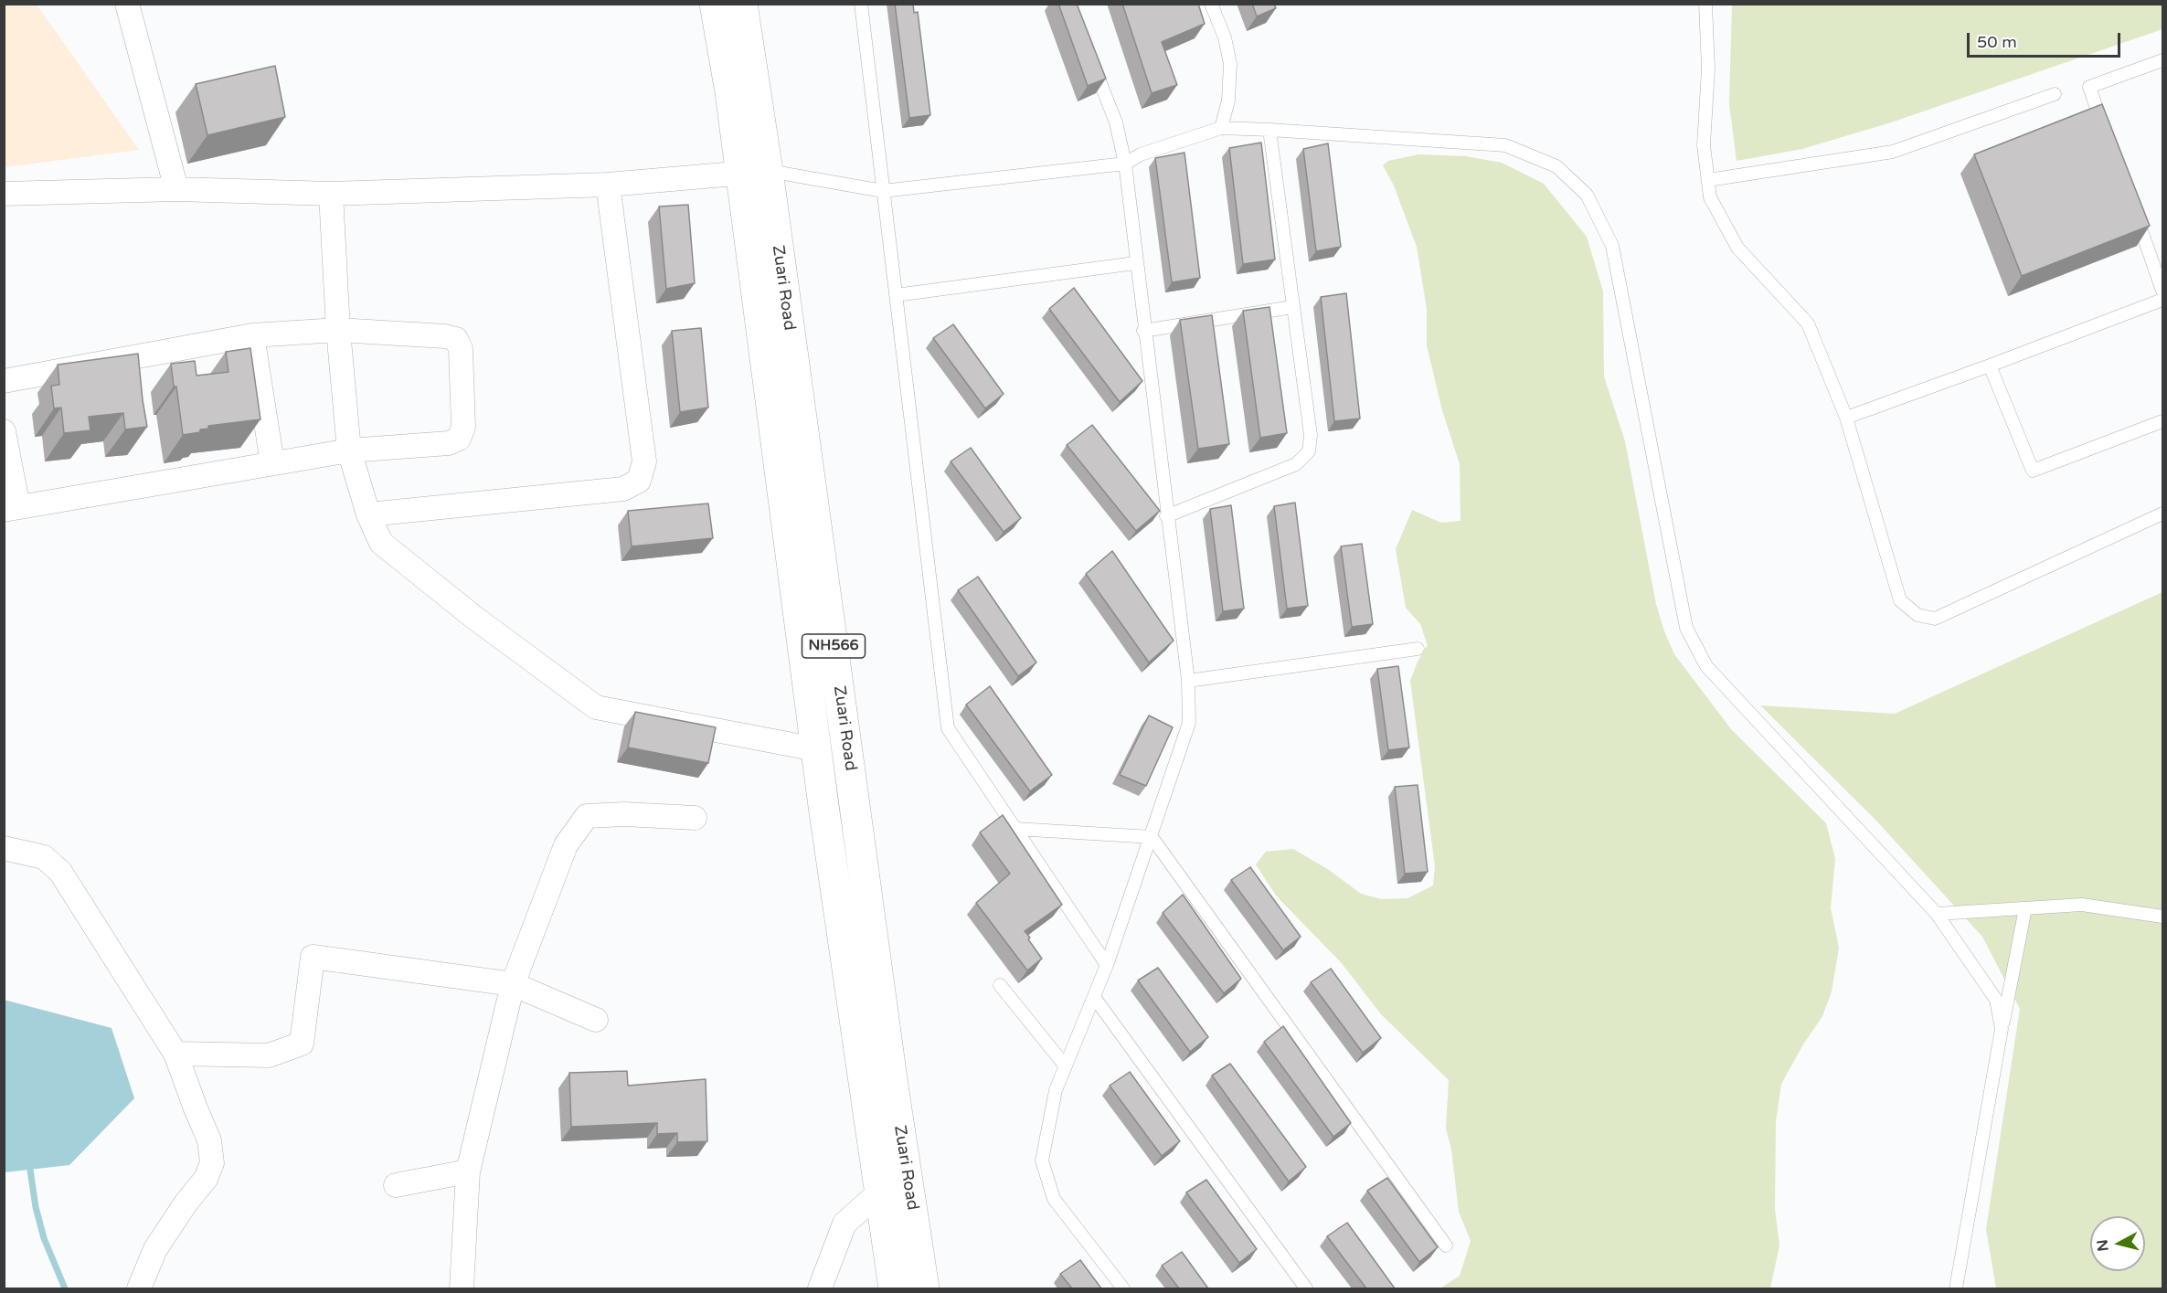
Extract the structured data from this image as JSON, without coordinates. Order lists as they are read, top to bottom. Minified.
{"streets":{"highway":["Zuari Road","NH566"]},"scale_bar":"50 m","north":"left"}
